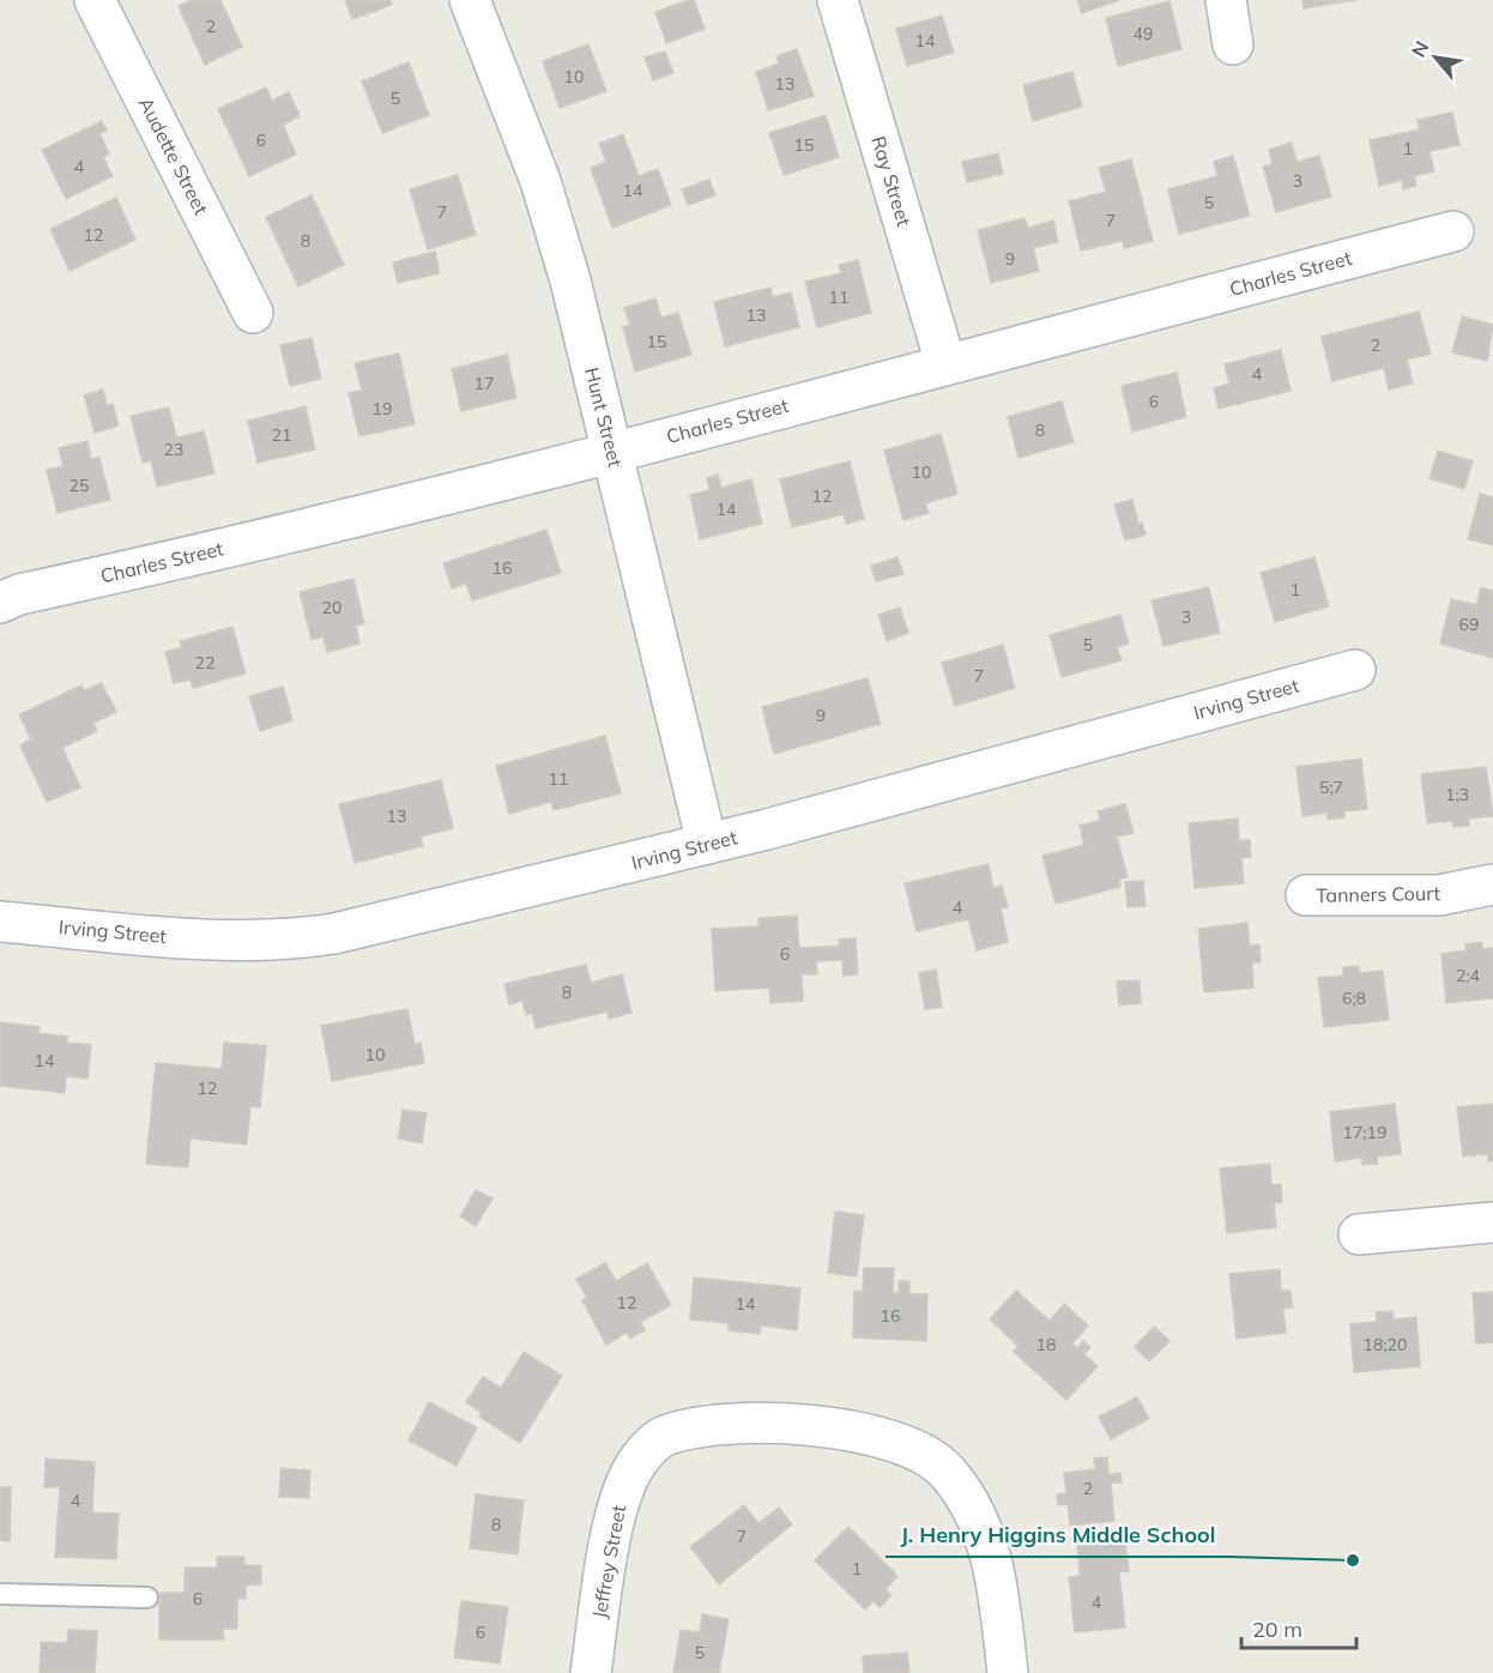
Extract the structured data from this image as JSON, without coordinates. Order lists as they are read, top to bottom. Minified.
{"streets":{"street":["Audette Street","Ray Street","Charles Street","Hunt Street","Irving Street","Tanners Court","Jeffrey Street"]},"crossings":[["Ray Street","Charles Street"],["Charles Street","Hunt Street"],["Hunt Street","Irving Street"]],"places":["J. Henry Higgins Middle School"],"house_numbers":["2","49","14","10","13","5","6","15","1","4","3","14","5","7","7","12","8","9","11","13","15","2","4","17","6","19","8","21","23","10","25","12","14","16","1","20","3","69","5","22","7","9","11","5;7","1;3","13","4","6","2;4","8","6;8","10","14","12","17;19","12","14","16","18","18;20","2","4","8","7","1","6","4","6","5"],"scale_bar":"20 m","north":"top left"}
